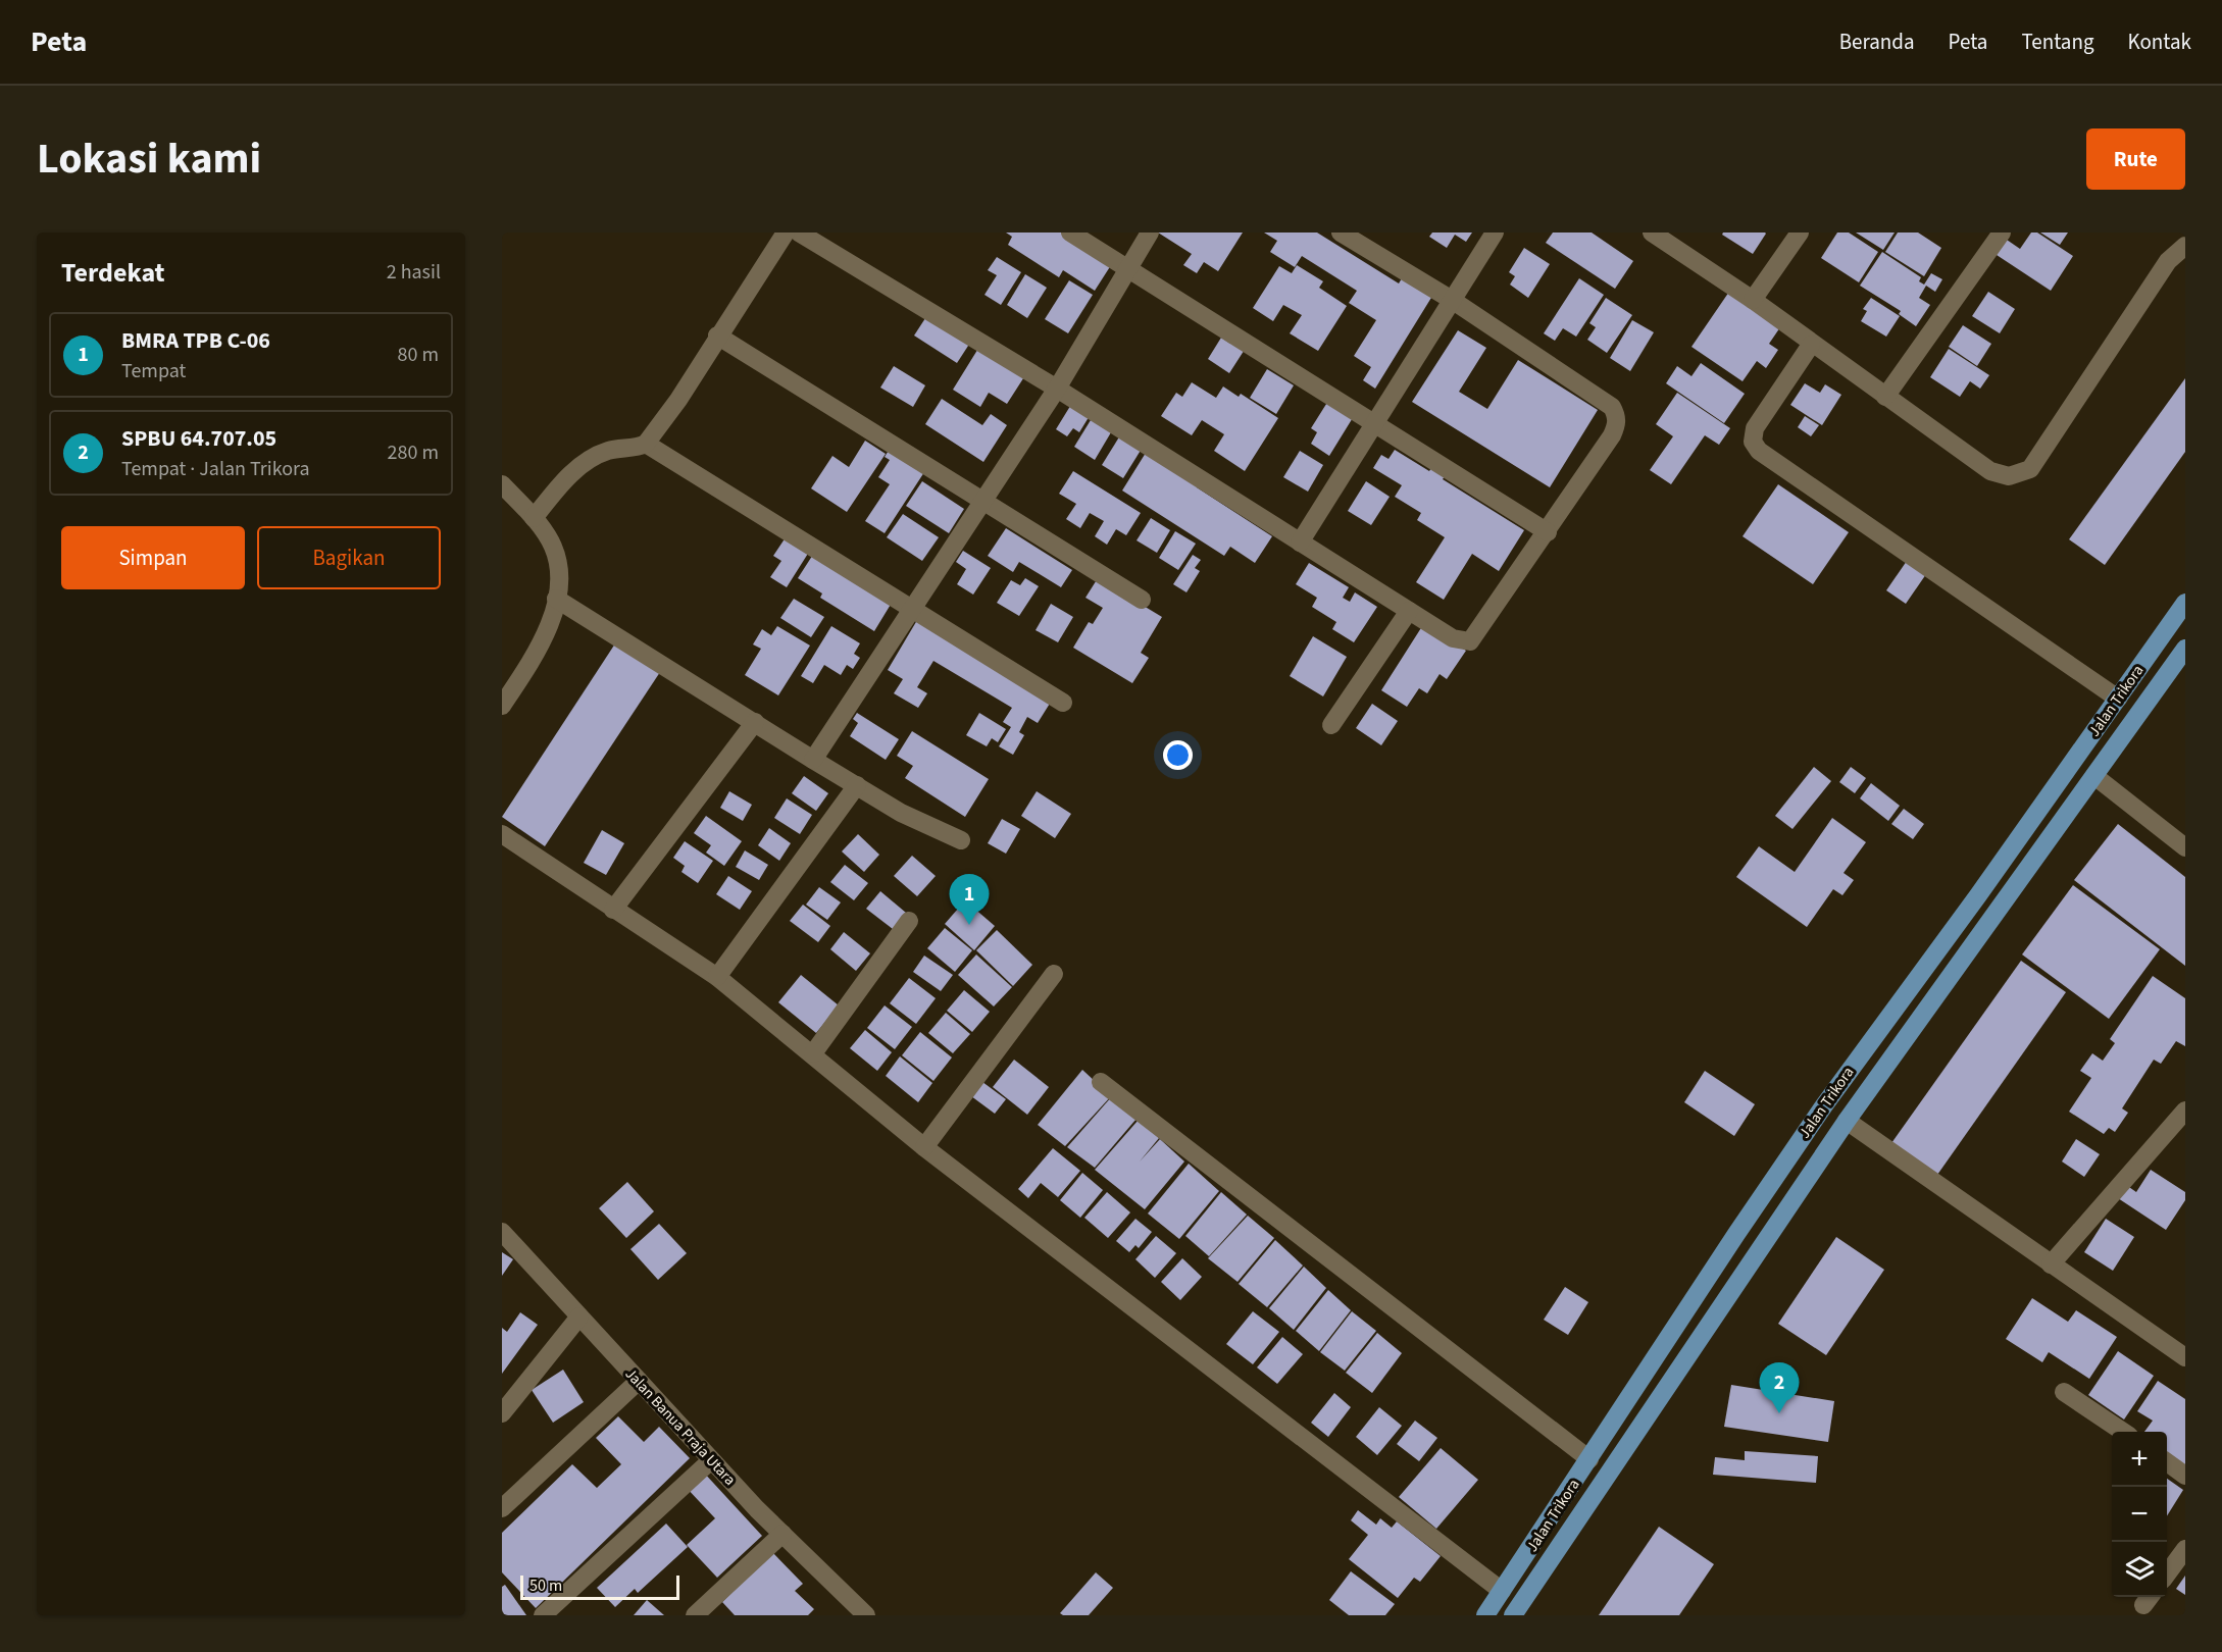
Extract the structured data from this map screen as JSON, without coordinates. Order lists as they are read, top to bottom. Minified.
{"streets":{"main road":["Jalan Trikora"],"street":["Jalan Banua Praja Utara"]},"scale_bar":"50 m","page":{"header":"Peta","nav":["Beranda","Peta","Tentang","Kontak"],"title":"Lokasi kami","buttons":["Rute",["Simpan","Bagikan"]],"heading":["Terdekat","2 hasil"],"list":[{"mark":"1","name":"BMRA TPB C-06","note":"Tempat","value":"80 m"},{"mark":"2","name":"SPBU 64.707.05","note":"Tempat · Jalan Trikora","value":"280 m"}],"pins":["1","2"],"map_buttons":["+","−"],"scale":"50 m"}}
